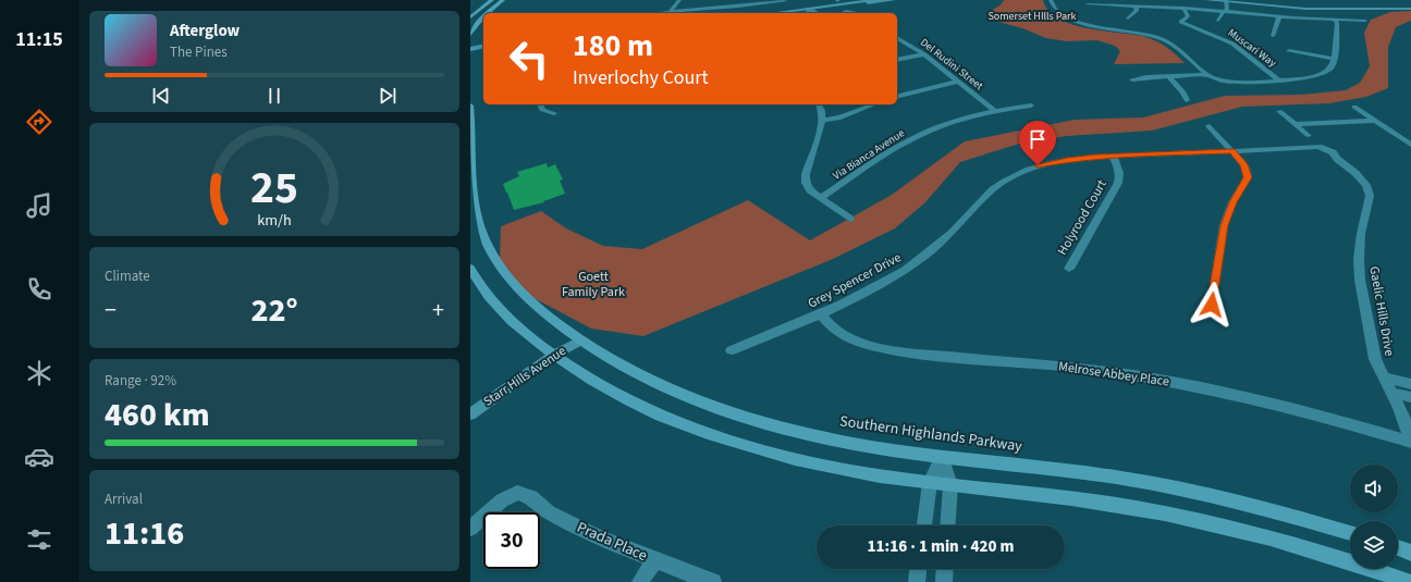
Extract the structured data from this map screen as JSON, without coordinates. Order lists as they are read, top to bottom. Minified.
{"streets":{"main road":["Starr Hills Avenue","Southern Highlands Parkway"],"street":["Muscari Way","Del Rudini Street","Via Bianca Avenue","Holyrood Court","Grey Spencer Drive","Gaelic Hills Drive","Melrose Abbey Place","Prada Place"]},"crossings":[["Del Rudini Street","Via Bianca Avenue"],["Holyrood Court","Grey Spencer Drive"],["Grey Spencer Drive","Gaelic Hills Drive"],["Grey Spencer Drive","Melrose Abbey Place"],["Gaelic Hills Drive","Melrose Abbey Place"],["Starr Hills Avenue","Southern Highlands Parkway"]],"parks":["Somerset HIlls Park","Goett Family Park"],"page":{"tabs":"11:15","turn":["180 m","Inverlochy Court"],"song":["Afterglow","The Pines"],"tile":["Climate",["Range · 92%","460 km"],["Arrival","11:16"]],"heat":["−","22°","+"],"limit":"30","trip":"11:16 · 1 min · 420 m","gauge":["25","km/h"]}}
